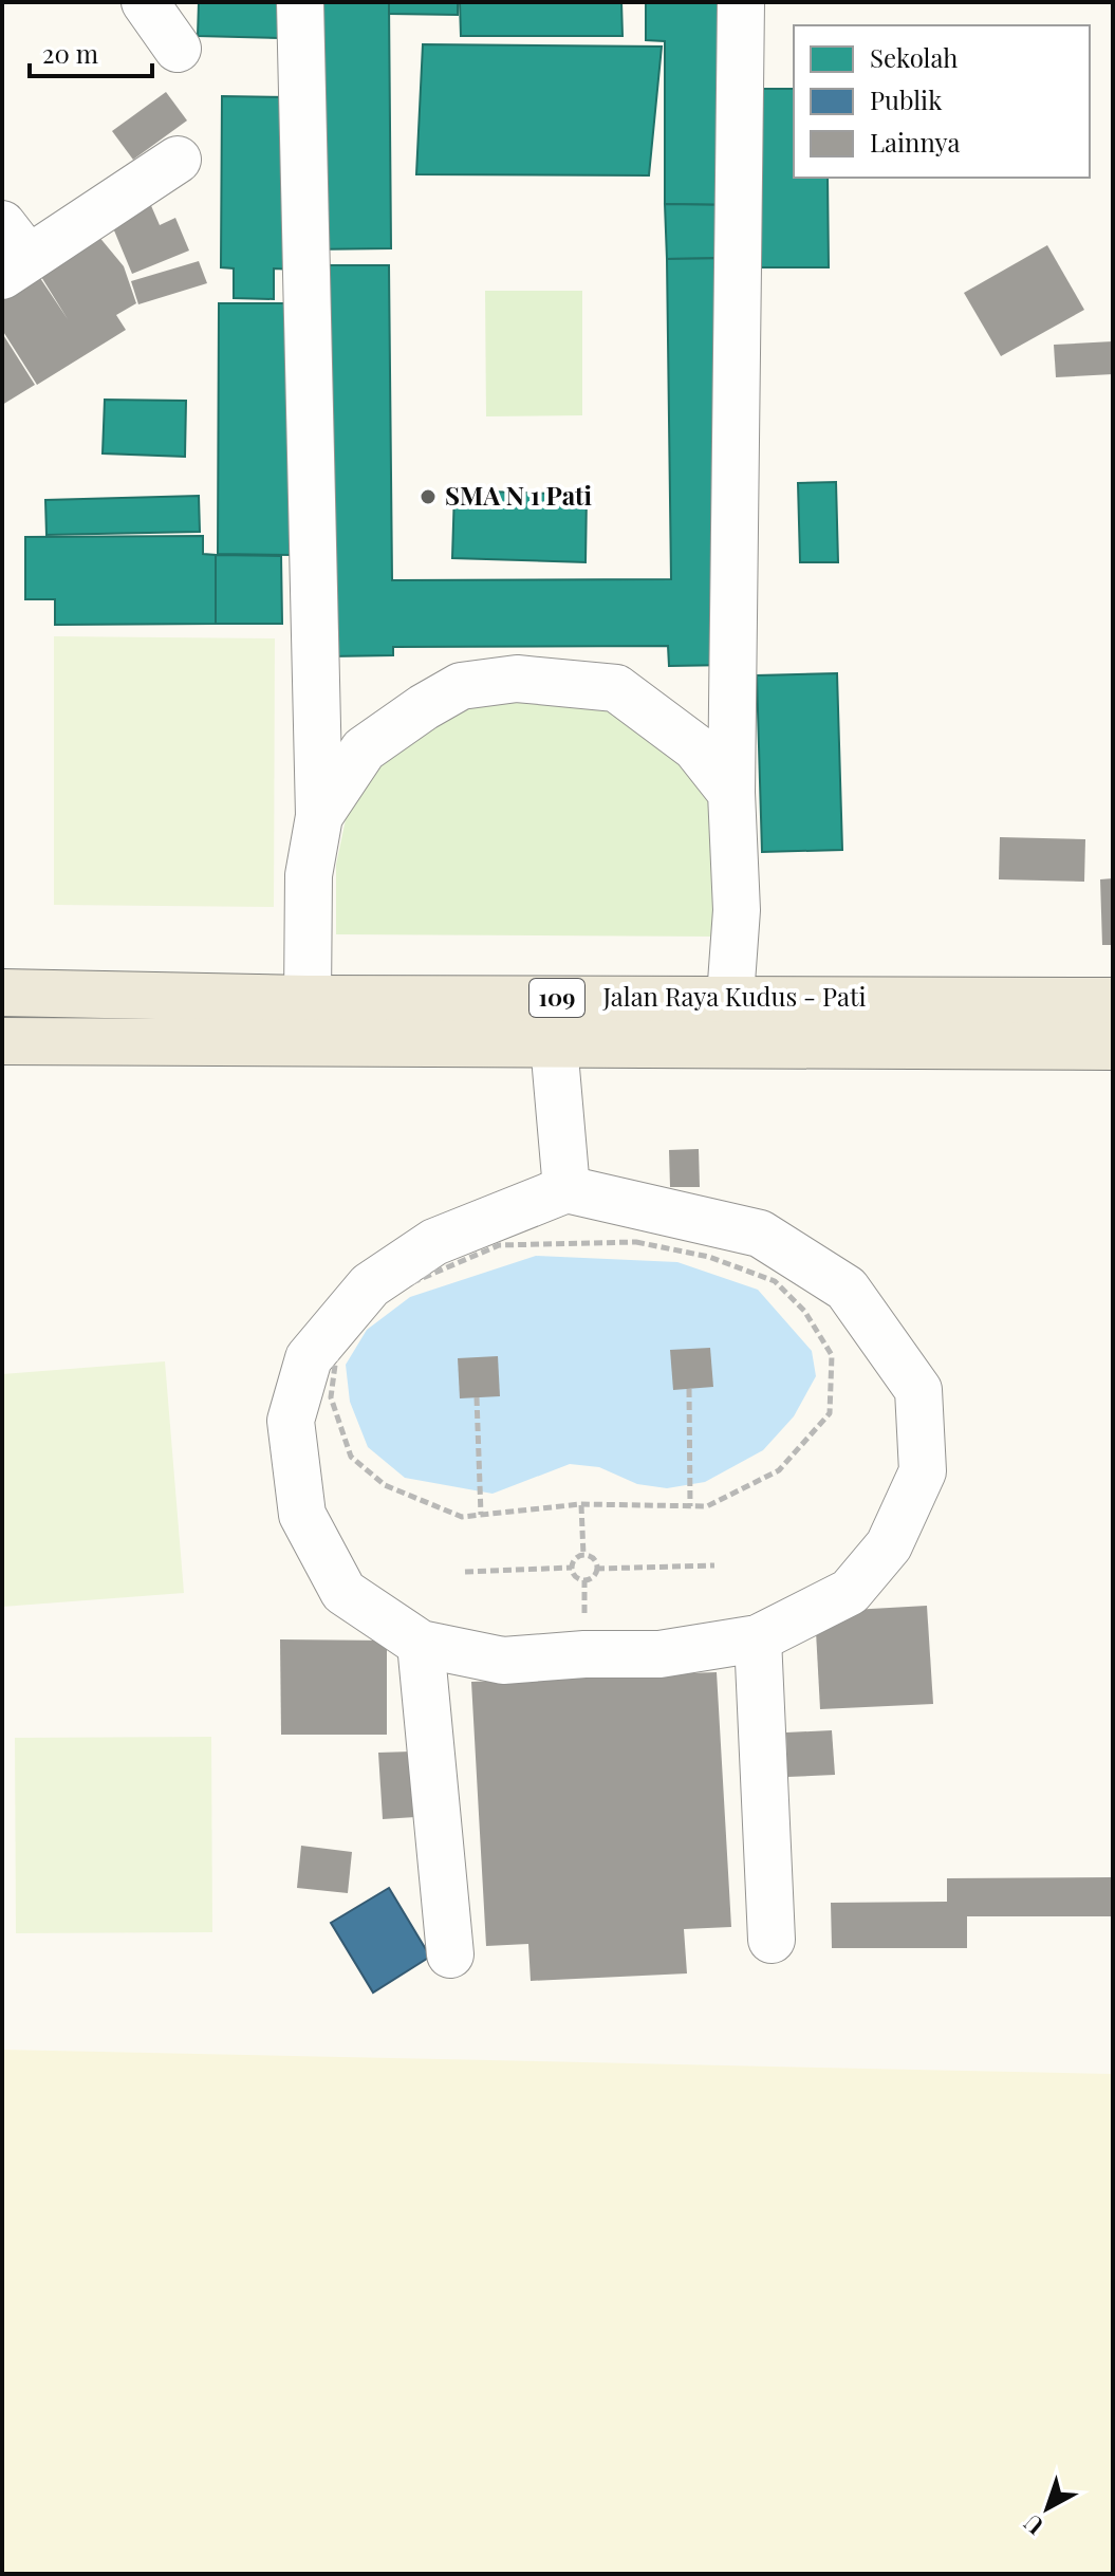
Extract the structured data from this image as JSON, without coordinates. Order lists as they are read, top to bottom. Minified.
{"streets":{"main road":["109","Jalan Raya Kudus - Pati"]},"places":["SMA N 1 Pati"],"legend":["Sekolah","Publik","Lainnya"],"scale_bar":"20 m","north":"bottom left"}
